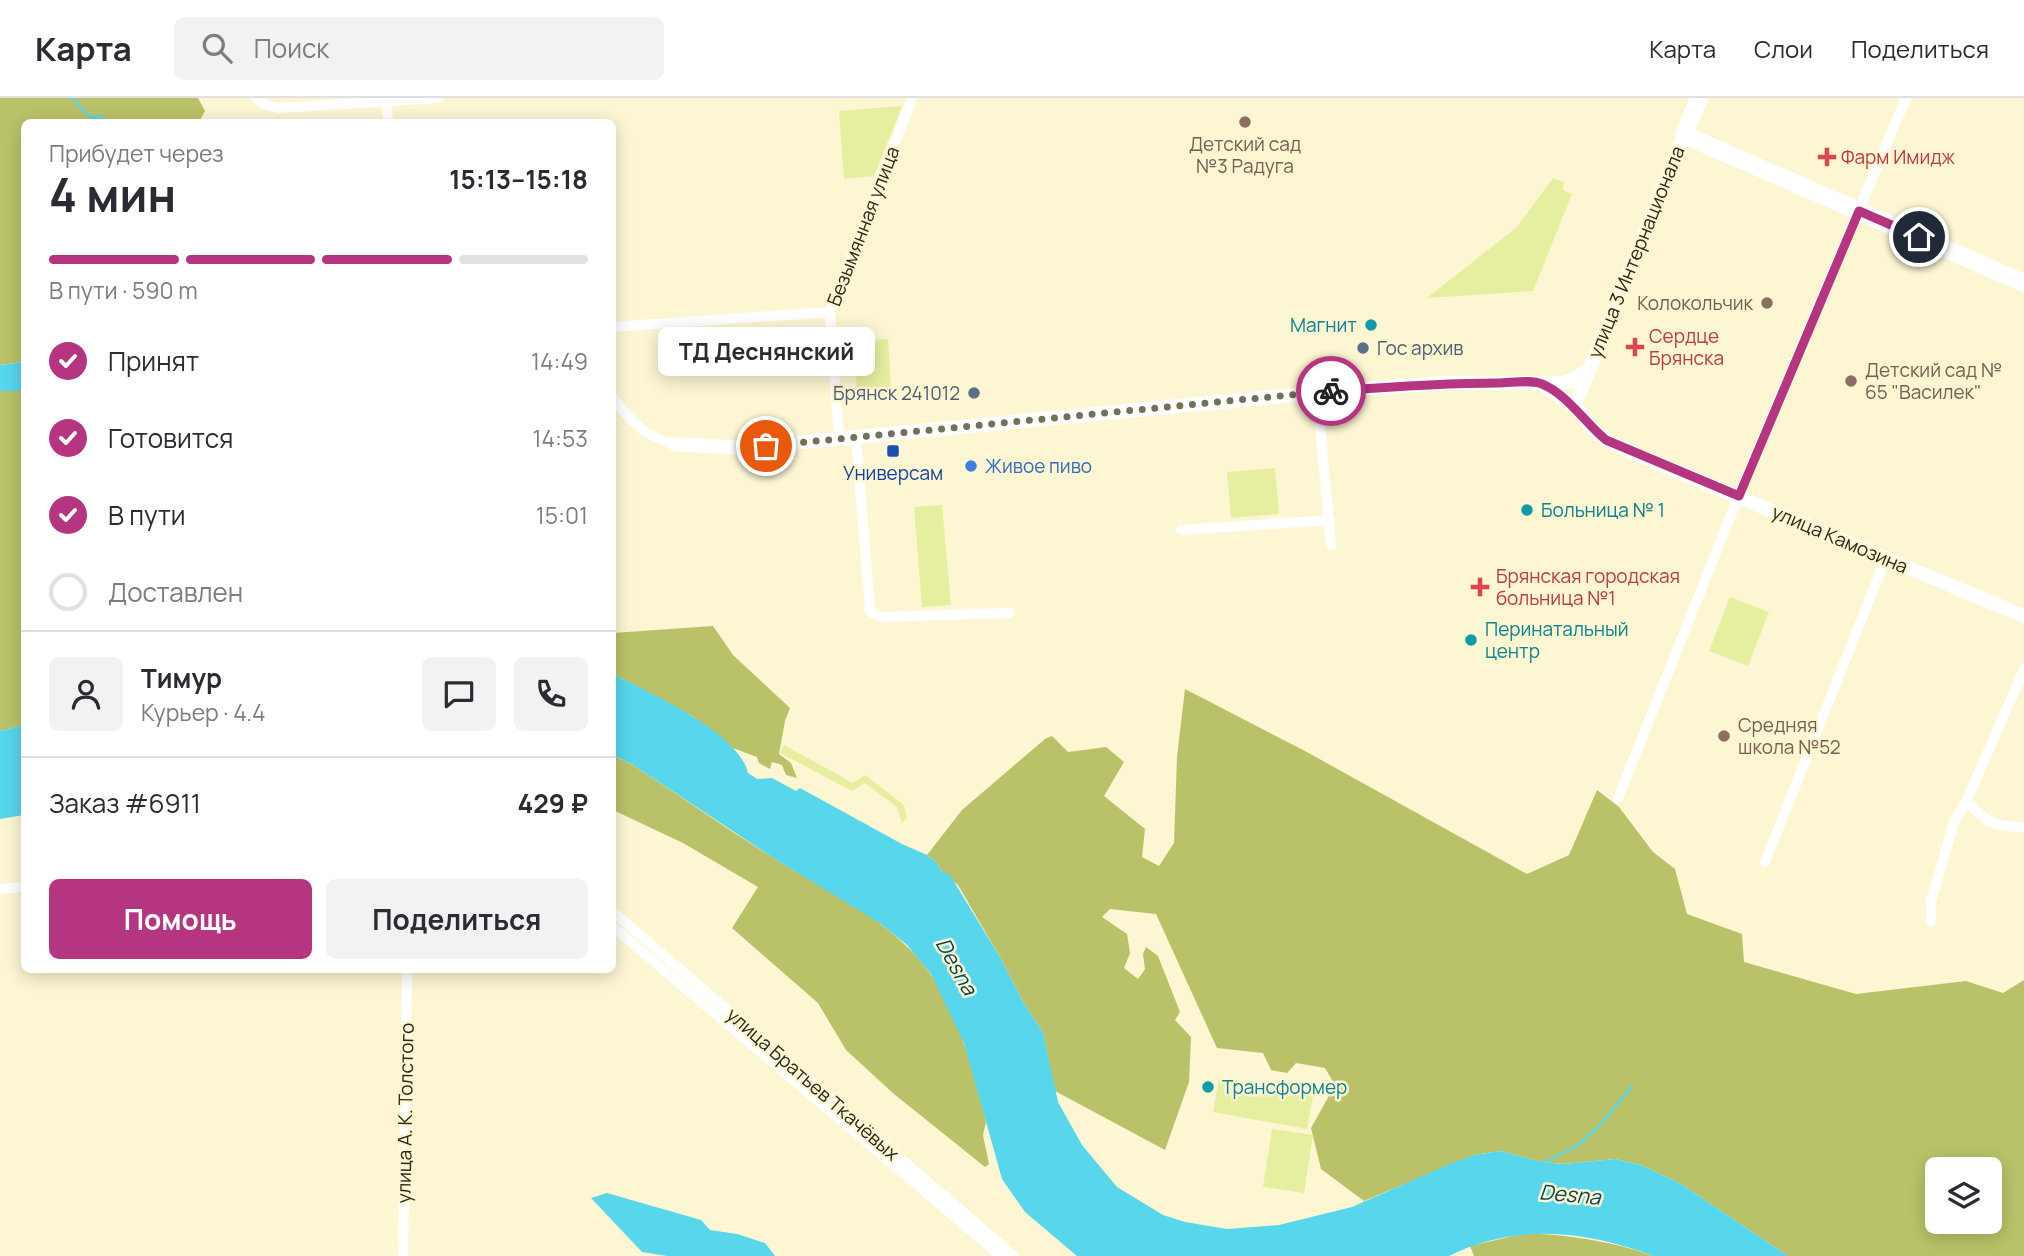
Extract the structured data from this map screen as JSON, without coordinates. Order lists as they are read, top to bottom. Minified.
{"streets":{"main road":["улица 3 Интернационала"],"street":["Безымянная улица","улица Камозина","улица Братьев Ткачёвых","улица А. К. Толстого"]},"crossings":[["улица 3 Интернационала","улица Камозина"]],"water":["Desna"],"places":{"other":["Детский сад №3 Радуга","Колокольчик","Магнит","Гос архив","Детский сад № 65 \"Василек\"","Брянск 241012","ТД Деснянский","Живое пиво","Больница № 1","Перинатальный центр","Средняя школа №52","Трансформер"],"health":["Фарм Имидж","Сердце Брянска","Брянская городская больница №1"],"transit":["Универсам"]},"page":{"header":"Карта","search":"Поиск","nav":["Карта","Слои","Поделиться"],"heading":["4 мин","Прибудет через","15:13–15:18"],"panel":["Тимур","Курьер · 4.4","Заказ #6911","429 ₽"],"bar":"В пути · 590 m","list":[["Принят","14:49"],["Готовится","14:53"],["В пути","15:01"],"Доставлен"],"bubble":"ТД Деснянский","buttons":["Помощь","Поделиться"]}}
